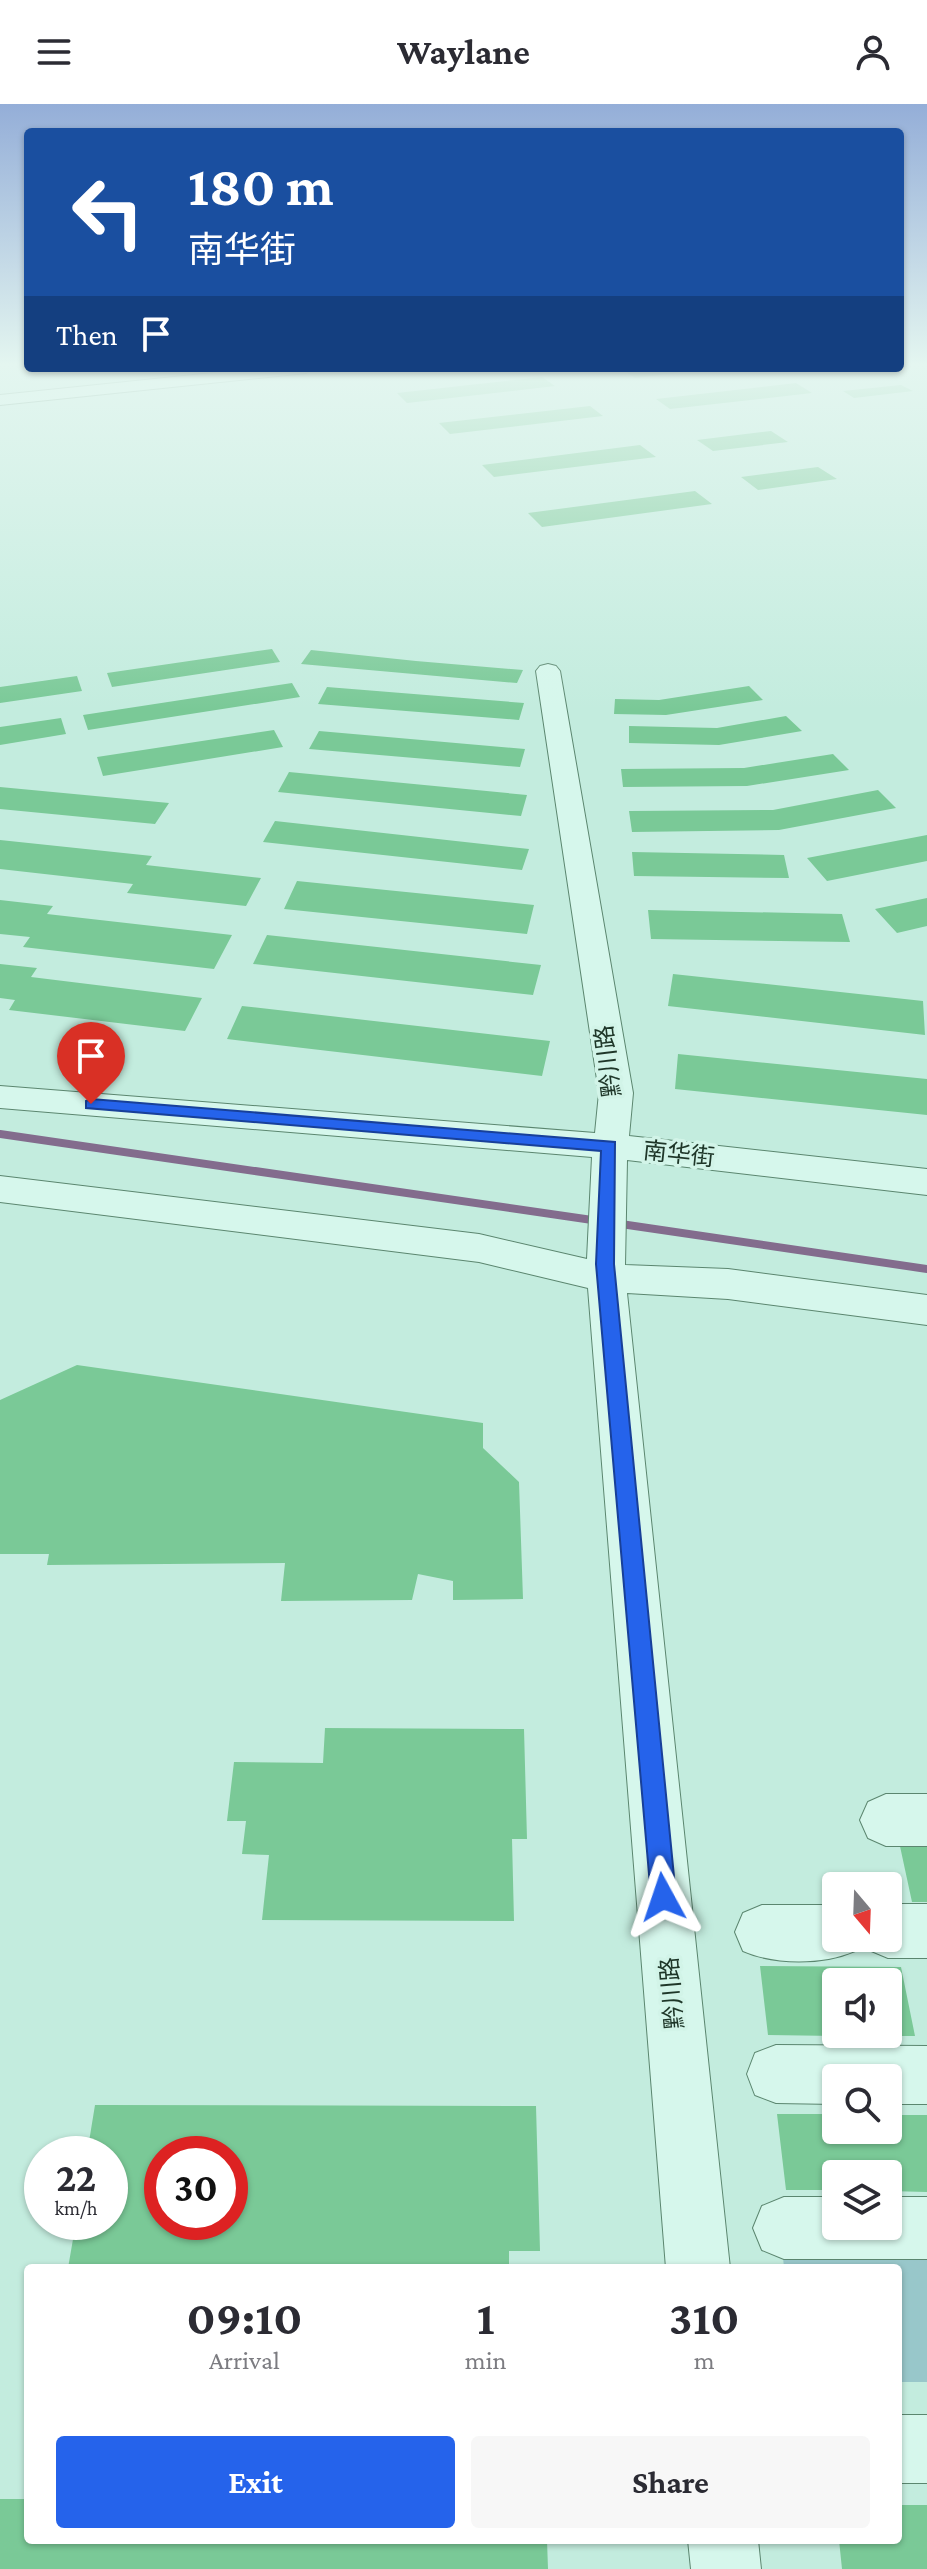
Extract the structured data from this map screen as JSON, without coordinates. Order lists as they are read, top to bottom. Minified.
{"streets":{"street":["黔川路","南华街"]},"crossings":[["黔川路","南华街"]],"north":"bottom","page":{"header":"Waylane","turn":["180 m","南华街"],"then":"Then","speed":"22 km/h","limit":"30","eta":["09:10","Arrival","1","min","310","m"],"buttons":["Exit","Share"]}}
